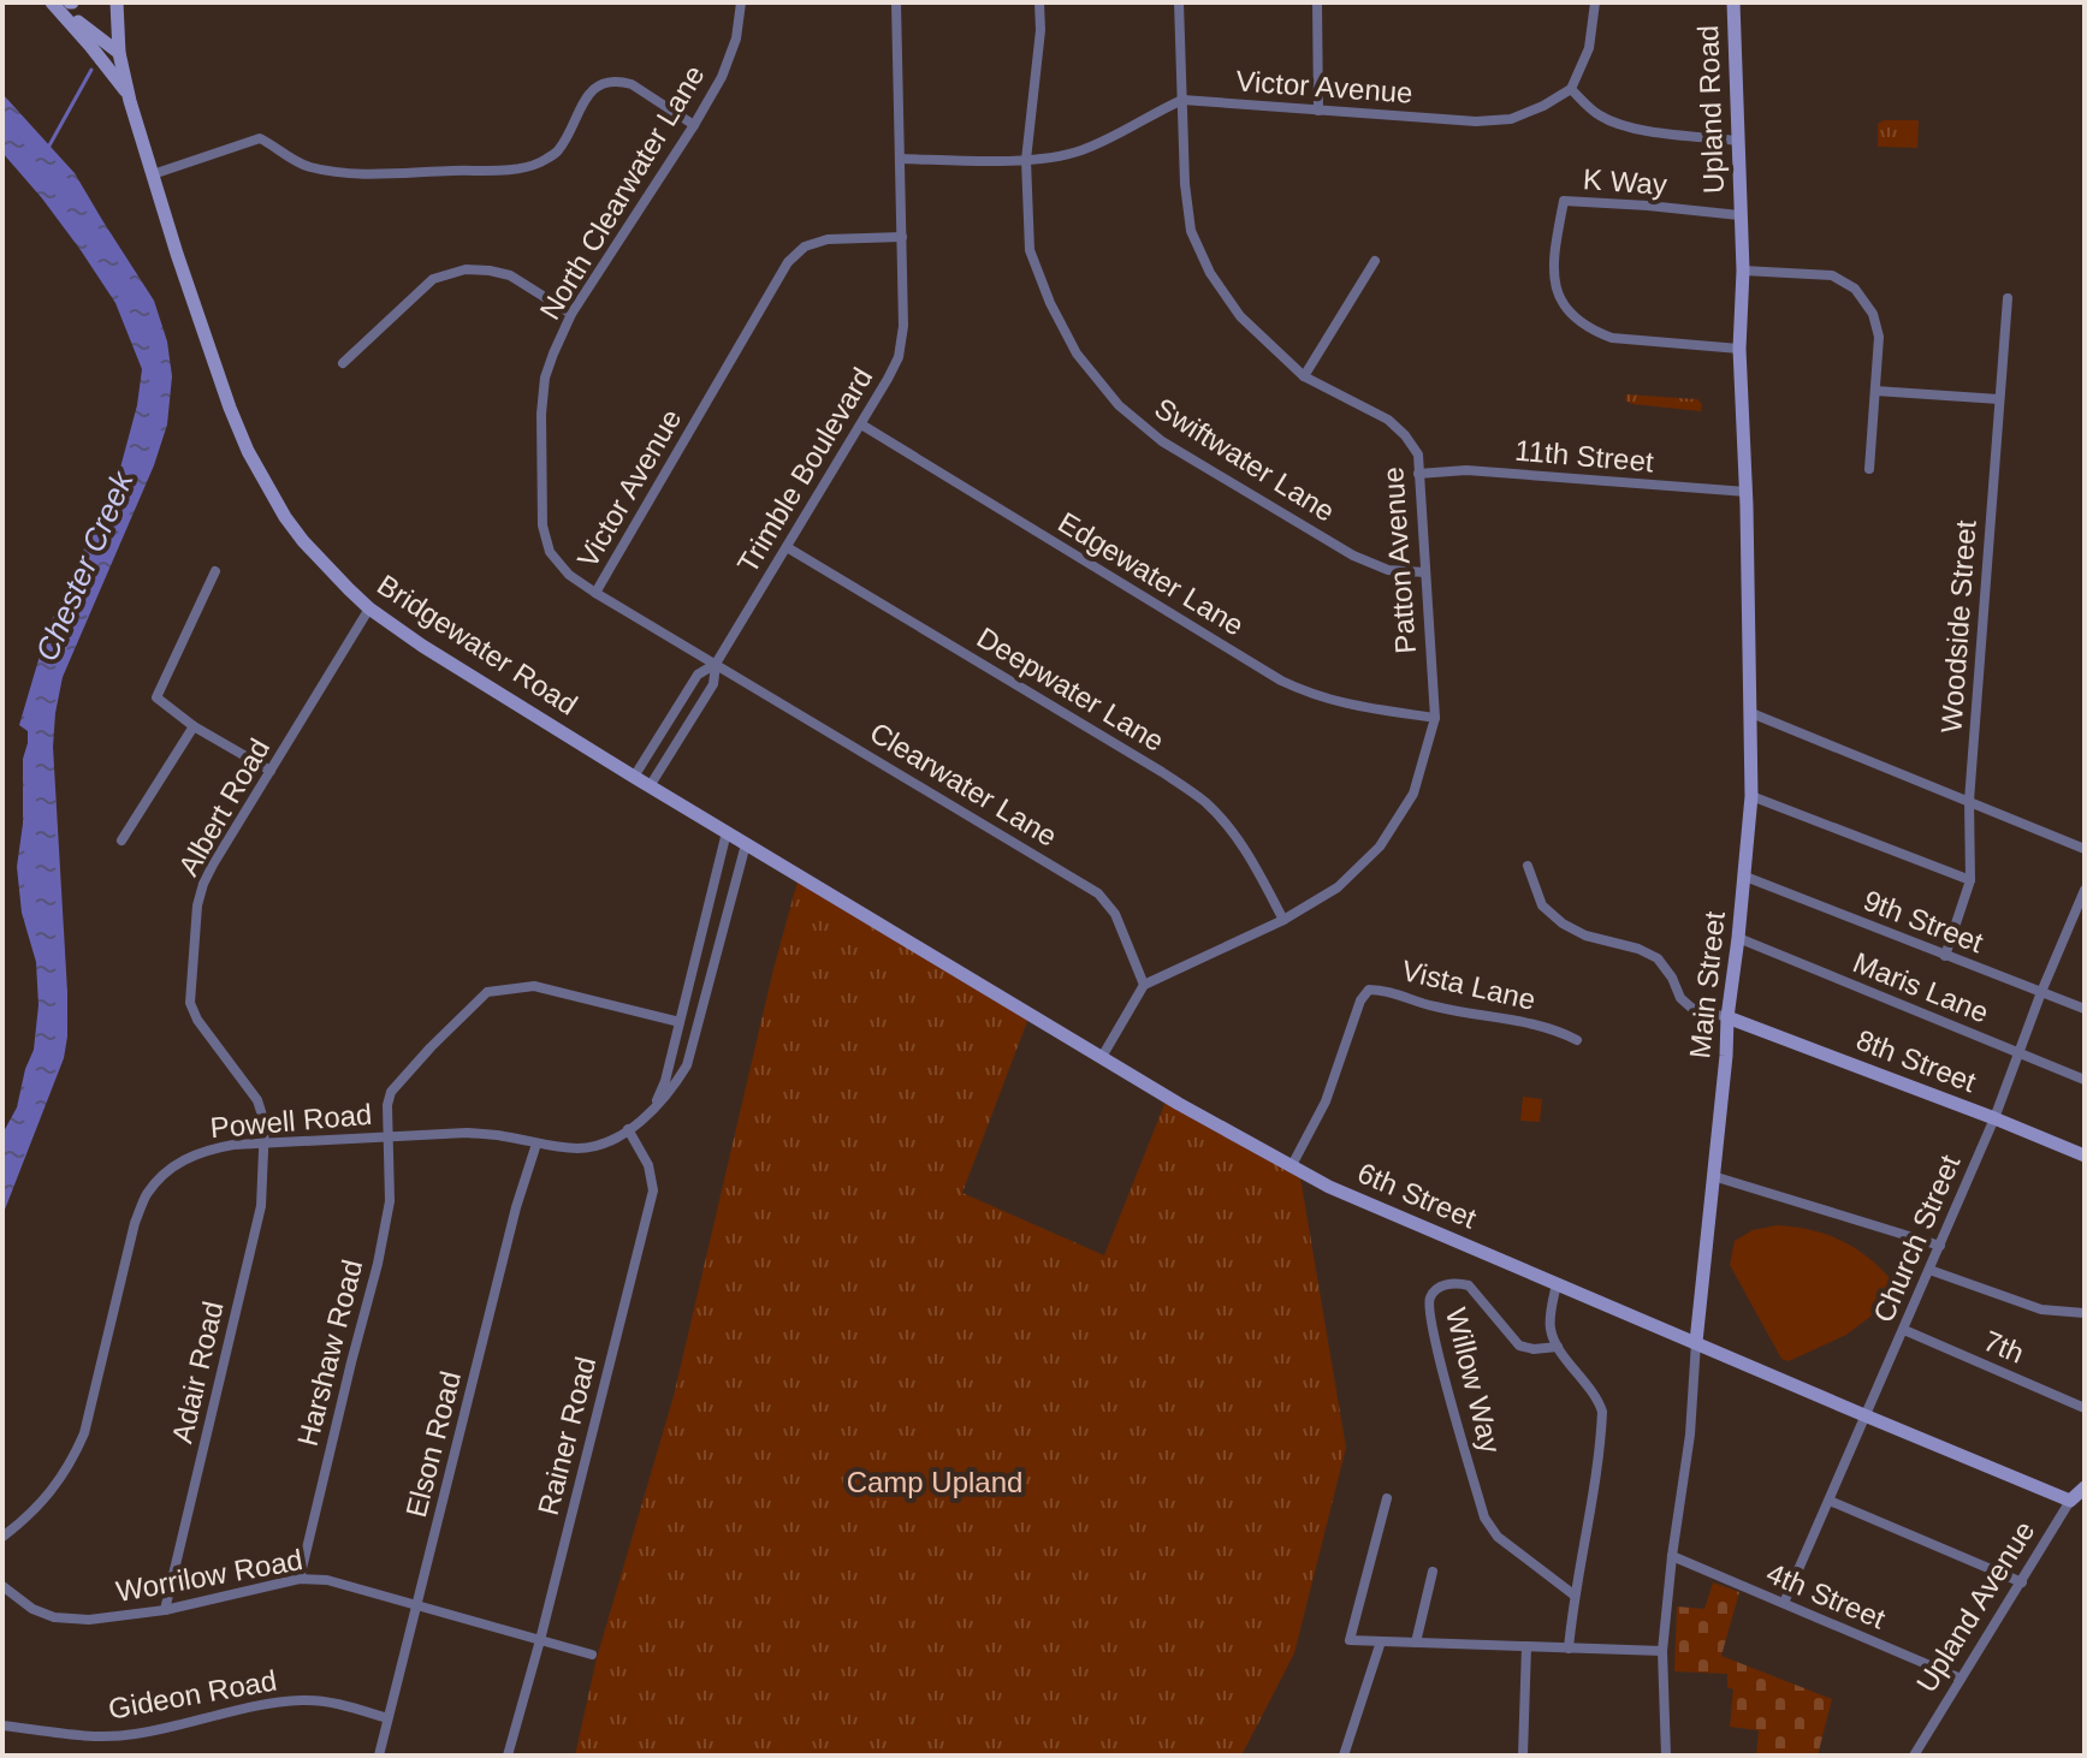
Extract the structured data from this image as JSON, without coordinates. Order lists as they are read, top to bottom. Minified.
{"streets":{"street":["Victor Avenue","Upland Road","K Way","North Clearwater Lane","11th Street","Swiftwater Lane","Trimble Boulevard","Patton Avenue","Edgewater Lane","Woodside Street","Bridgewater Road","Deepwater Lane","Clearwater Lane","Albert Road","9th Street","Vista Lane","Main Street","Maris Lane","8th Street","Powell Road","6th Street","Church Street","7th","Harshaw Road","Adair Road","Willow Way","Rainer Road","Elson Road","Worrilow Road","4th Street","Upland Avenue","Gideon Road"]},"crossings":[["Victor Avenue","North Clearwater Lane"],["Victor Avenue","Trimble Boulevard"],["Victor Avenue","Patton Avenue"],["Upland Road","K Way"],["Upland Road","Main Street"],["K Way","Main Street"],["North Clearwater Lane","Trimble Boulevard"],["North Clearwater Lane","Clearwater Lane"],["11th Street","Patton Avenue"],["11th Street","Main Street"],["Swiftwater Lane","Patton Avenue"],["Trimble Boulevard","Edgewater Lane"],["Trimble Boulevard","Bridgewater Road"],["Trimble Boulevard","Deepwater Lane"],["Trimble Boulevard","Clearwater Lane"],["Patton Avenue","Edgewater Lane"],["Patton Avenue","Deepwater Lane"],["Patton Avenue","Clearwater Lane"],["Woodside Street","9th Street"],["Bridgewater Road","Albert Road"],["Bridgewater Road","Powell Road"],["Bridgewater Road","6th Street"],["Albert Road","Powell Road"],["Albert Road","Adair Road"],["9th Street","Main Street"],["9th Street","Church Street"],["Vista Lane","6th Street"],["Main Street","Maris Lane"],["Main Street","8th Street"],["Main Street","6th Street"],["Main Street","4th Street"],["Maris Lane","Church Street"],["8th Street","Church Street"],["Powell Road","Harshaw Road"],["Powell Road","Adair Road"],["Powell Road","Rainer Road"],["Powell Road","Elson Road"],["6th Street","Church Street"],["6th Street","Upland Avenue"],["Church Street","7th"],["Church Street","4th Street"],["Harshaw Road","Worrilow Road"],["Adair Road","Worrilow Road"],["Rainer Road","Worrilow Road"],["Elson Road","Worrilow Road"],["Elson Road","Gideon Road"],["4th Street","Upland Avenue"]],"water":["Chester Creek"],"parks":["Camp Upland"]}
